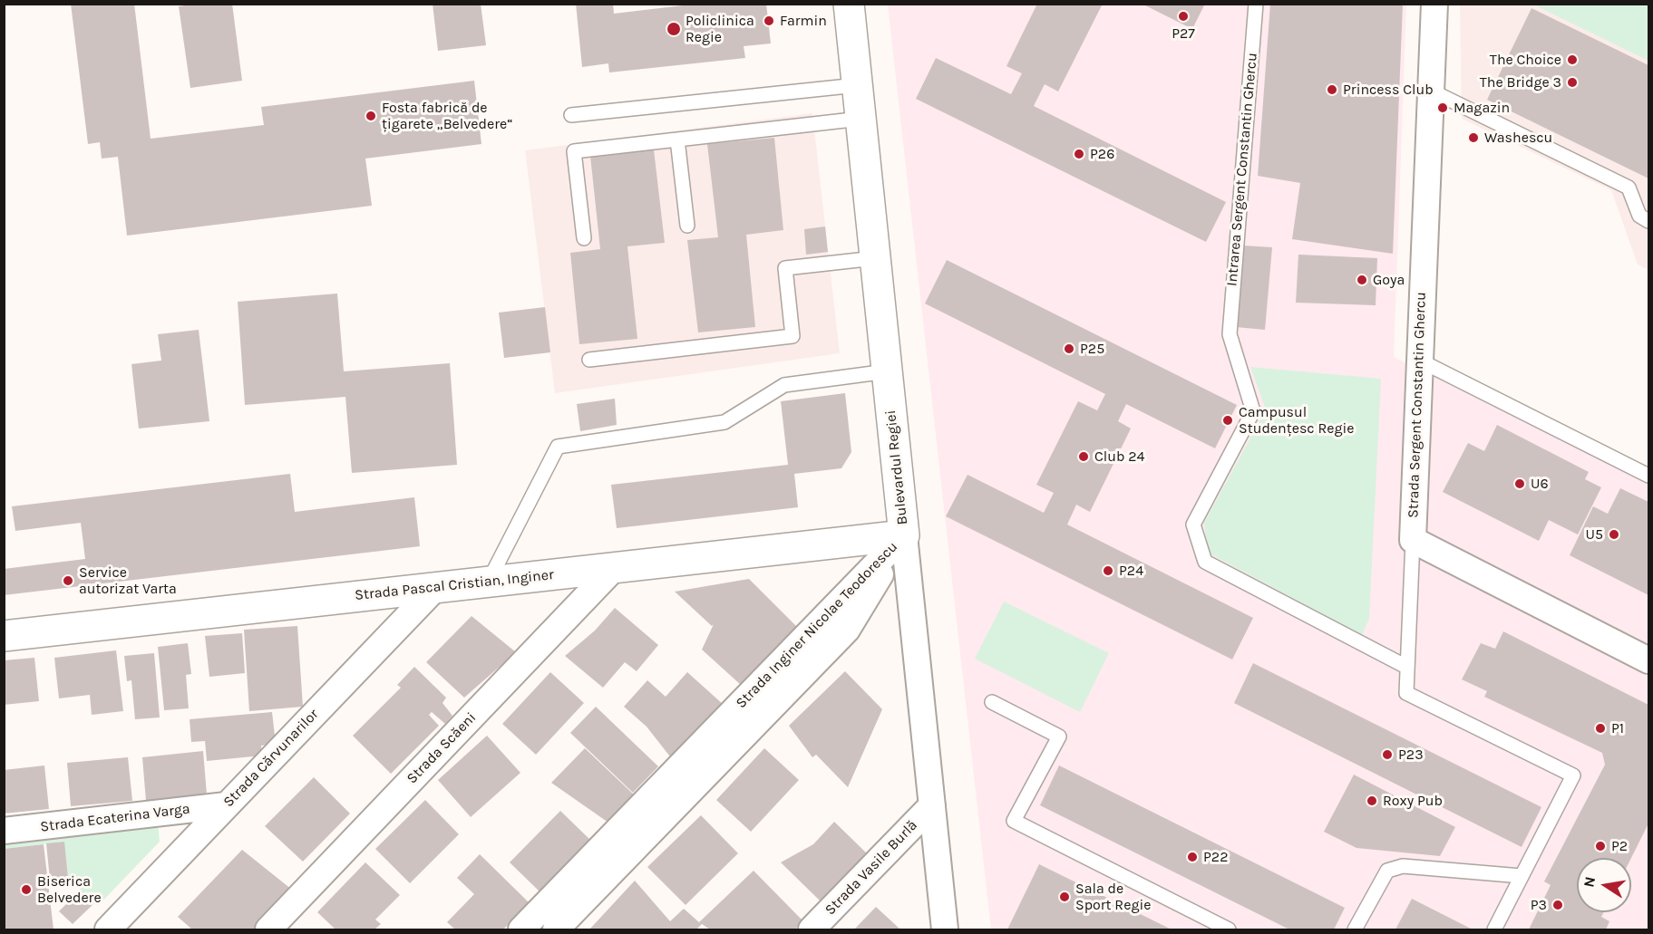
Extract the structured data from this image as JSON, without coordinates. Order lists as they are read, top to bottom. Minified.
{"streets":{"street":["Strada Sergent Constantin Ghercu","Bulevardul Regiei","Strada Pascal Cristian, Inginer","Strada Inginer Nicolae Teodorescu","Strada Scăeni","Strada Cărvunarilor","Strada Ecaterina Varga","Strada Vasile Burlă"],"lane":["Intrarea Sergent Constantin Ghercu"]},"crossings":[["Bulevardul Regiei","Strada Pascal Cristian, Inginer"],["Bulevardul Regiei","Strada Inginer Nicolae Teodorescu"],["Bulevardul Regiei","Strada Vasile Burlă"],["Strada Pascal Cristian, Inginer","Strada Inginer Nicolae Teodorescu"],["Strada Pascal Cristian, Inginer","Strada Scăeni"],["Strada Pascal Cristian, Inginer","Strada Cărvunarilor"],["Strada Cărvunarilor","Strada Ecaterina Varga"]],"places":["P27","Farmin","Policlinica Regie","The Choice","The Bridge 3","Princess Club","Magazin","Fosta fabrică de țigarete „Belvedere“","Washescu","P26","Goya","P25","Campusul Studențesc Regie","Club 24","U6","U5","P24","Service autorizat Varta","P1","P23","Roxy Pub","P2","P22","Biserica Belvedere","Sala de Sport Regie","P3"],"north":"left"}
